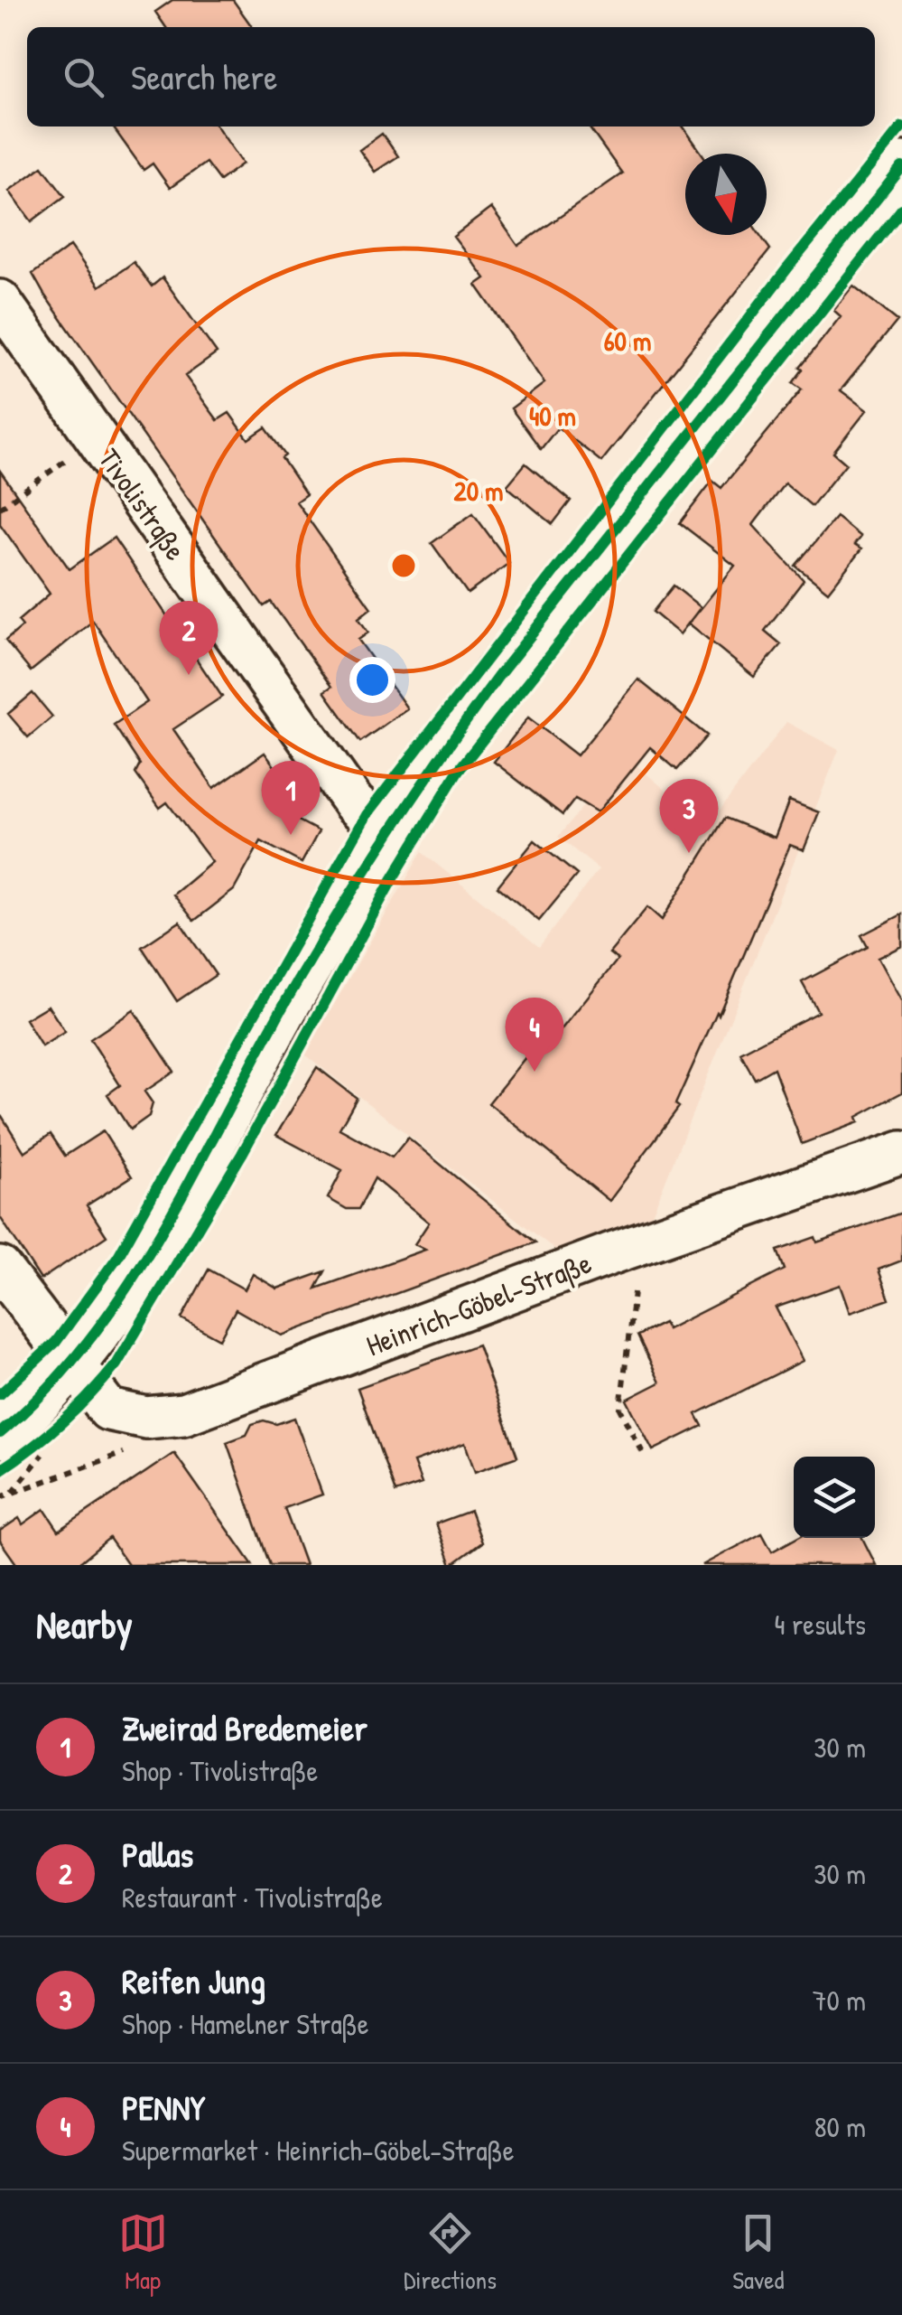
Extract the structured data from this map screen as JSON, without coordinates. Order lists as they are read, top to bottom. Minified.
{"streets":{"street":["Tivolistraße","Heinrich-Göbel-Straße"]},"north":"bottom","page":{"search":"Search here","pins":["2","1","3","4"],"heading":["Nearby","4 results"],"list":[{"mark":"1","name":"Zweirad Bredemeier","note":"Shop · Tivolistraße","value":"30 m"},{"mark":"2","name":"Pallas","note":"Restaurant · Tivolistraße","value":"30 m"},{"mark":"3","name":"Reifen Jung","note":"Shop · Hamelner Straße","value":"70 m"},{"mark":"4","name":"PENNY","note":"Supermarket · Heinrich-Göbel-Straße","value":"80 m"}],"nav":["Map","Directions","Saved"]},"rings":["60 m","40 m","20 m"]}
